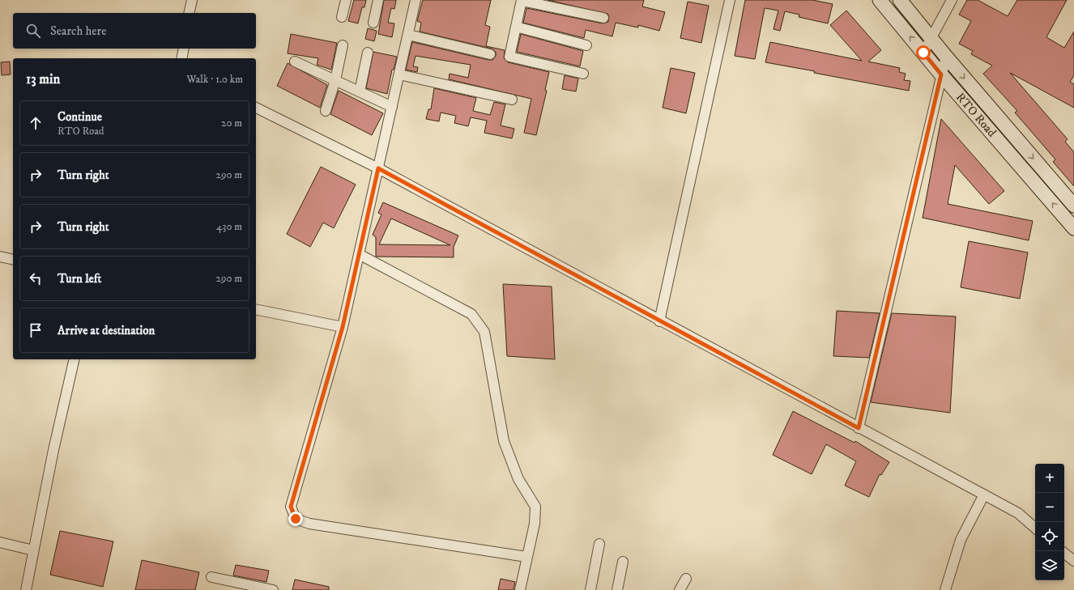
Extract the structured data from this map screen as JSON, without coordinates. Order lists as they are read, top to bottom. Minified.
{"streets":{"street":["RTO Road"]},"page":{"search":"Search here","heading":["13 min","Walk · 1.0 km"],"list":[["Continue","RTO Road","20 m"],["Turn right","290 m"],["Turn right","430 m"],["Turn left","290 m"],"Arrive at destination"],"map_buttons":["+","−"]}}
